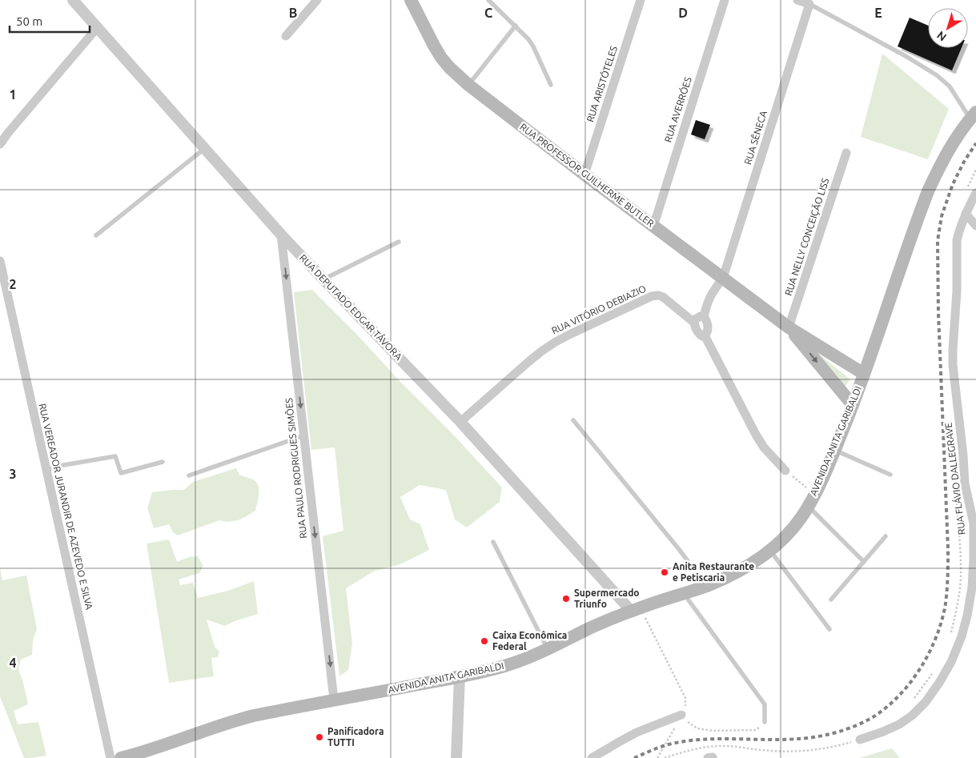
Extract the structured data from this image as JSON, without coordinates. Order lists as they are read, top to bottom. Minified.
{"streets":{"main road":["RUA PROFESSOR GUILHERME BUTLER","AVENIDA ANITA GARIBALDI"],"street":["RUA ARISTÓTELES","RUA AVERRÓES","RUA SÊNECA","RUA NELLY CONCEIÇÃO LISS","RUA DEPUTADO EDGAR TÁVORA","RUA VITÓRIO DEBIAZIO","RUA PAULO RODRIGUES SIMÕES","RUA FLÁVIO DALLEGRAVE","RUA VEREADOR JURANDIR DE AZEVEDO E SILVA"]},"crossings":[["RUA ARISTÓTELES","RUA PROFESSOR GUILHERME BUTLER"],["RUA AVERRÓES","RUA PROFESSOR GUILHERME BUTLER"],["RUA SÊNECA","RUA PROFESSOR GUILHERME BUTLER"],["RUA SÊNECA","RUA VITÓRIO DEBIAZIO"],["RUA PROFESSOR GUILHERME BUTLER","RUA NELLY CONCEIÇÃO LISS"],["RUA PROFESSOR GUILHERME BUTLER","AVENIDA ANITA GARIBALDI"],["RUA DEPUTADO EDGAR TÁVORA","RUA VITÓRIO DEBIAZIO"],["RUA DEPUTADO EDGAR TÁVORA","AVENIDA ANITA GARIBALDI"],["RUA DEPUTADO EDGAR TÁVORA","RUA PAULO RODRIGUES SIMÕES"],["AVENIDA ANITA GARIBALDI","RUA PAULO RODRIGUES SIMÕES"]],"one_way":["RUA PAULO RODRIGUES SIMÕES"],"places":["Anita Restaurante e Petiscaria","Supermercado Triunfo","Caixa Econômica Federal","Panificadora TUTTI"],"scale_bar":"50 m","north":"bottom left","grid":{"columns":["B","C","D","E"],"rows":["1","2","3","4"]}}
